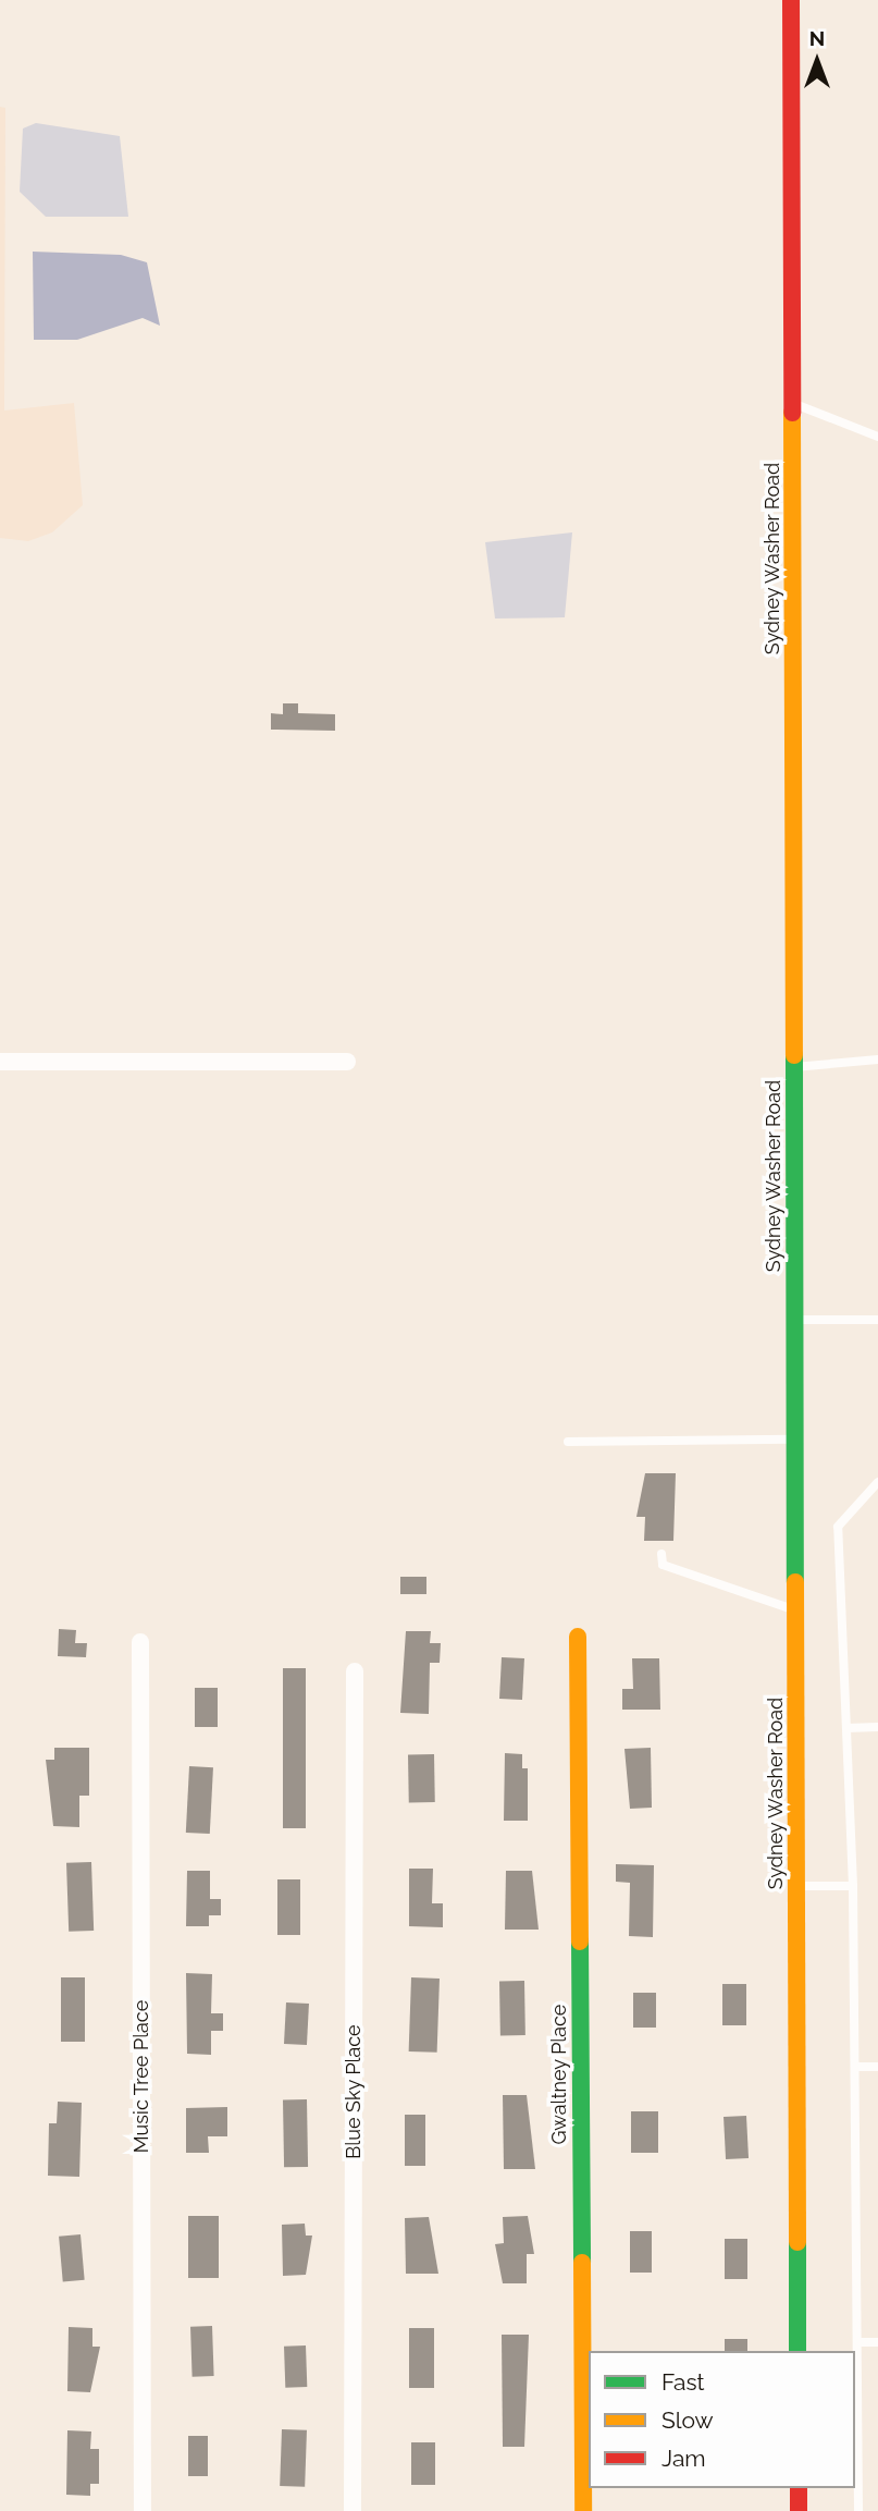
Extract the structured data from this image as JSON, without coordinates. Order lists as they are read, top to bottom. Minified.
{"streets":{"street":["Sydney Washer Road","Gwaltney Place","Music Tree Place","Blue Sky Place"]},"legend":["Fast","Slow","Jam"],"north":"top"}
